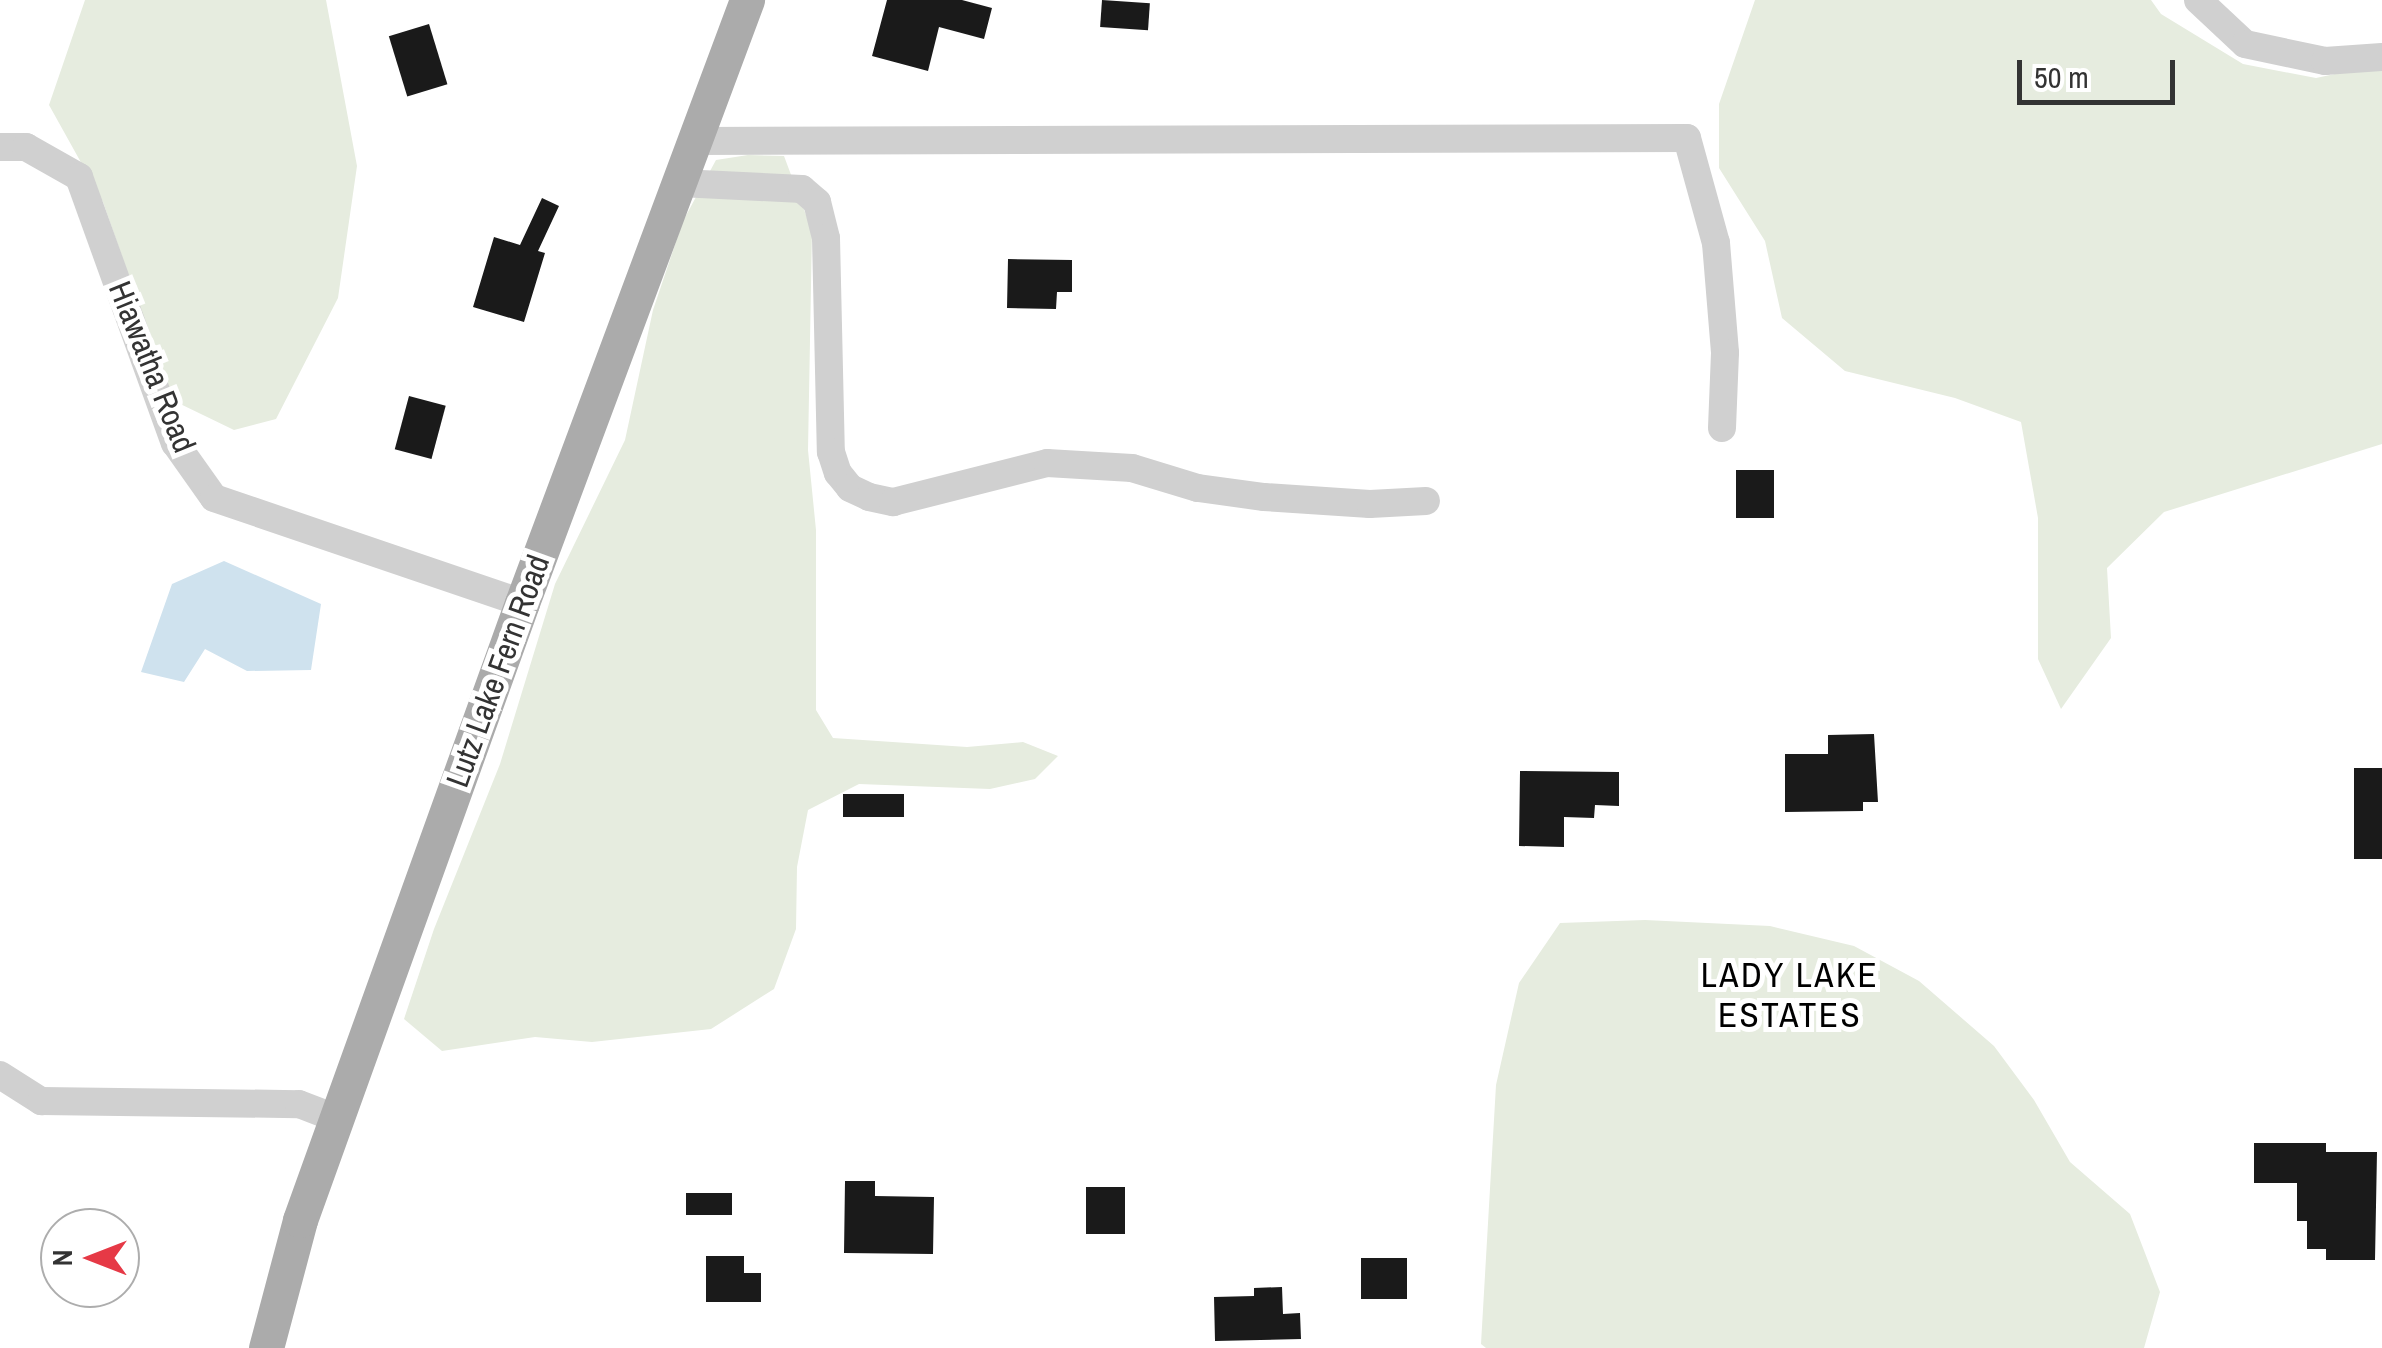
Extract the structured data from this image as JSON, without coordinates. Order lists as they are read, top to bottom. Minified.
{"streets":{"main road":["Lutz Lake Fern Road"],"street":["Hiawatha Road"]},"crossings":[["Hiawatha Road","Lutz Lake Fern Road"]],"districts":["LADY LAKE ESTATES"],"scale_bar":"50 m","north":"left"}
